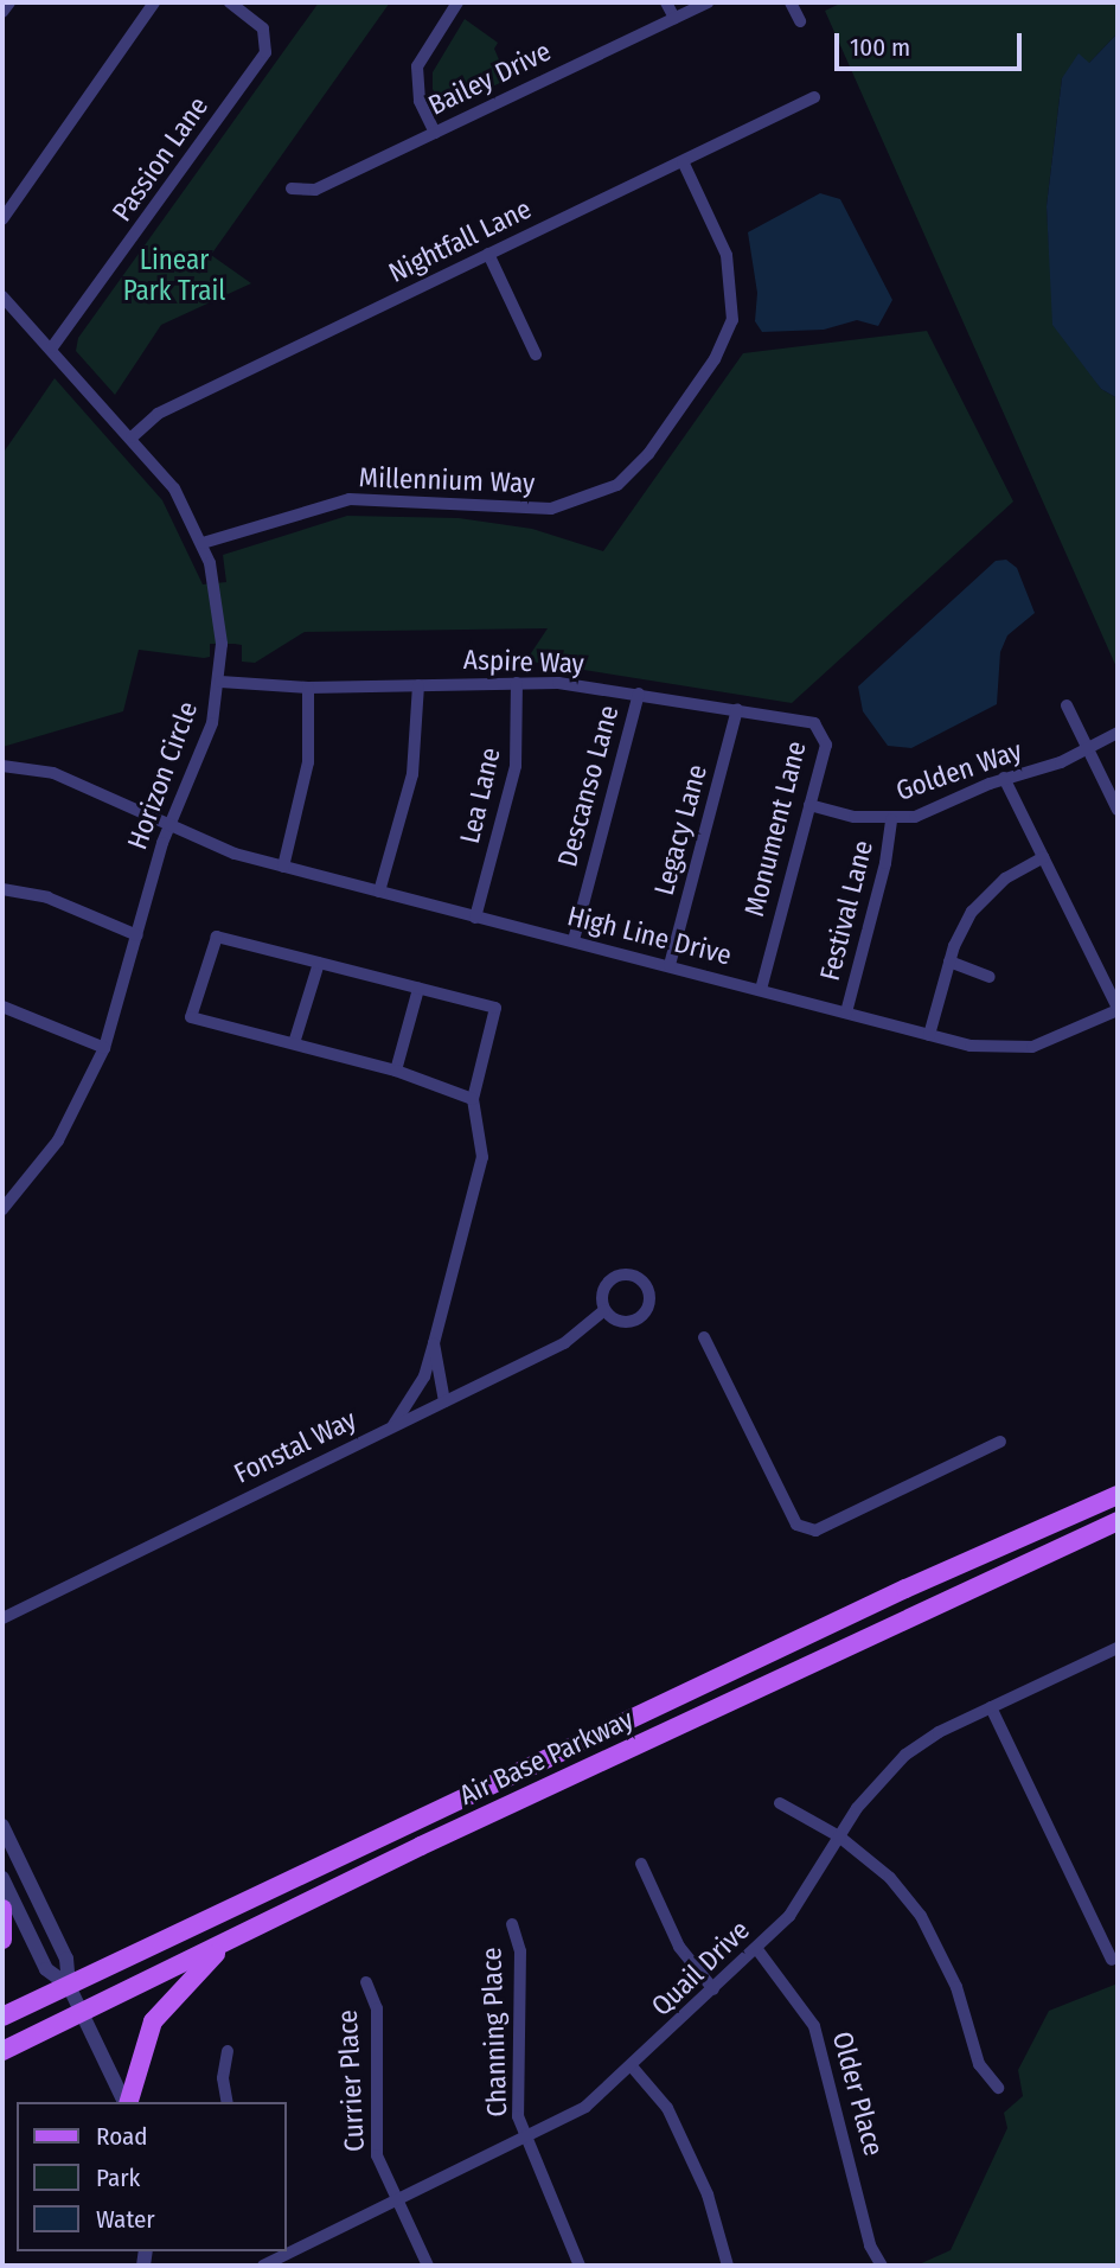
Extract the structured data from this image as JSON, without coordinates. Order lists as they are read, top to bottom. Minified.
{"streets":{"main road":["Air Base Parkway"],"street":["Bailey Drive","Passion Lane","Nightfall Lane","Millennium Way","Aspire Way","Golden Way","Horizon Circle","Descanso Lane","Lea Lane","Monument Lane","Legacy Lane","Festival Lane","High Line Drive","Fonstal Way","Quail Drive","Channing Place","Currier Place","Older Place"]},"crossings":[["Passion Lane","Horizon Circle"],["Nightfall Lane","Millennium Way"],["Nightfall Lane","Horizon Circle"],["Millennium Way","Horizon Circle"],["Aspire Way","Horizon Circle"],["Aspire Way","Descanso Lane"],["Aspire Way","Lea Lane"],["Aspire Way","Monument Lane"],["Aspire Way","Legacy Lane"],["Golden Way","Monument Lane"],["Golden Way","Festival Lane"],["Horizon Circle","High Line Drive"],["Descanso Lane","High Line Drive"],["Lea Lane","High Line Drive"],["Monument Lane","High Line Drive"],["Legacy Lane","High Line Drive"],["Festival Lane","High Line Drive"],["Quail Drive","Channing Place"],["Quail Drive","Currier Place"],["Quail Drive","Older Place"]],"parks":["Linear Park Trail"],"legend":["Road","Park","Water"],"scale_bar":"100 m"}
